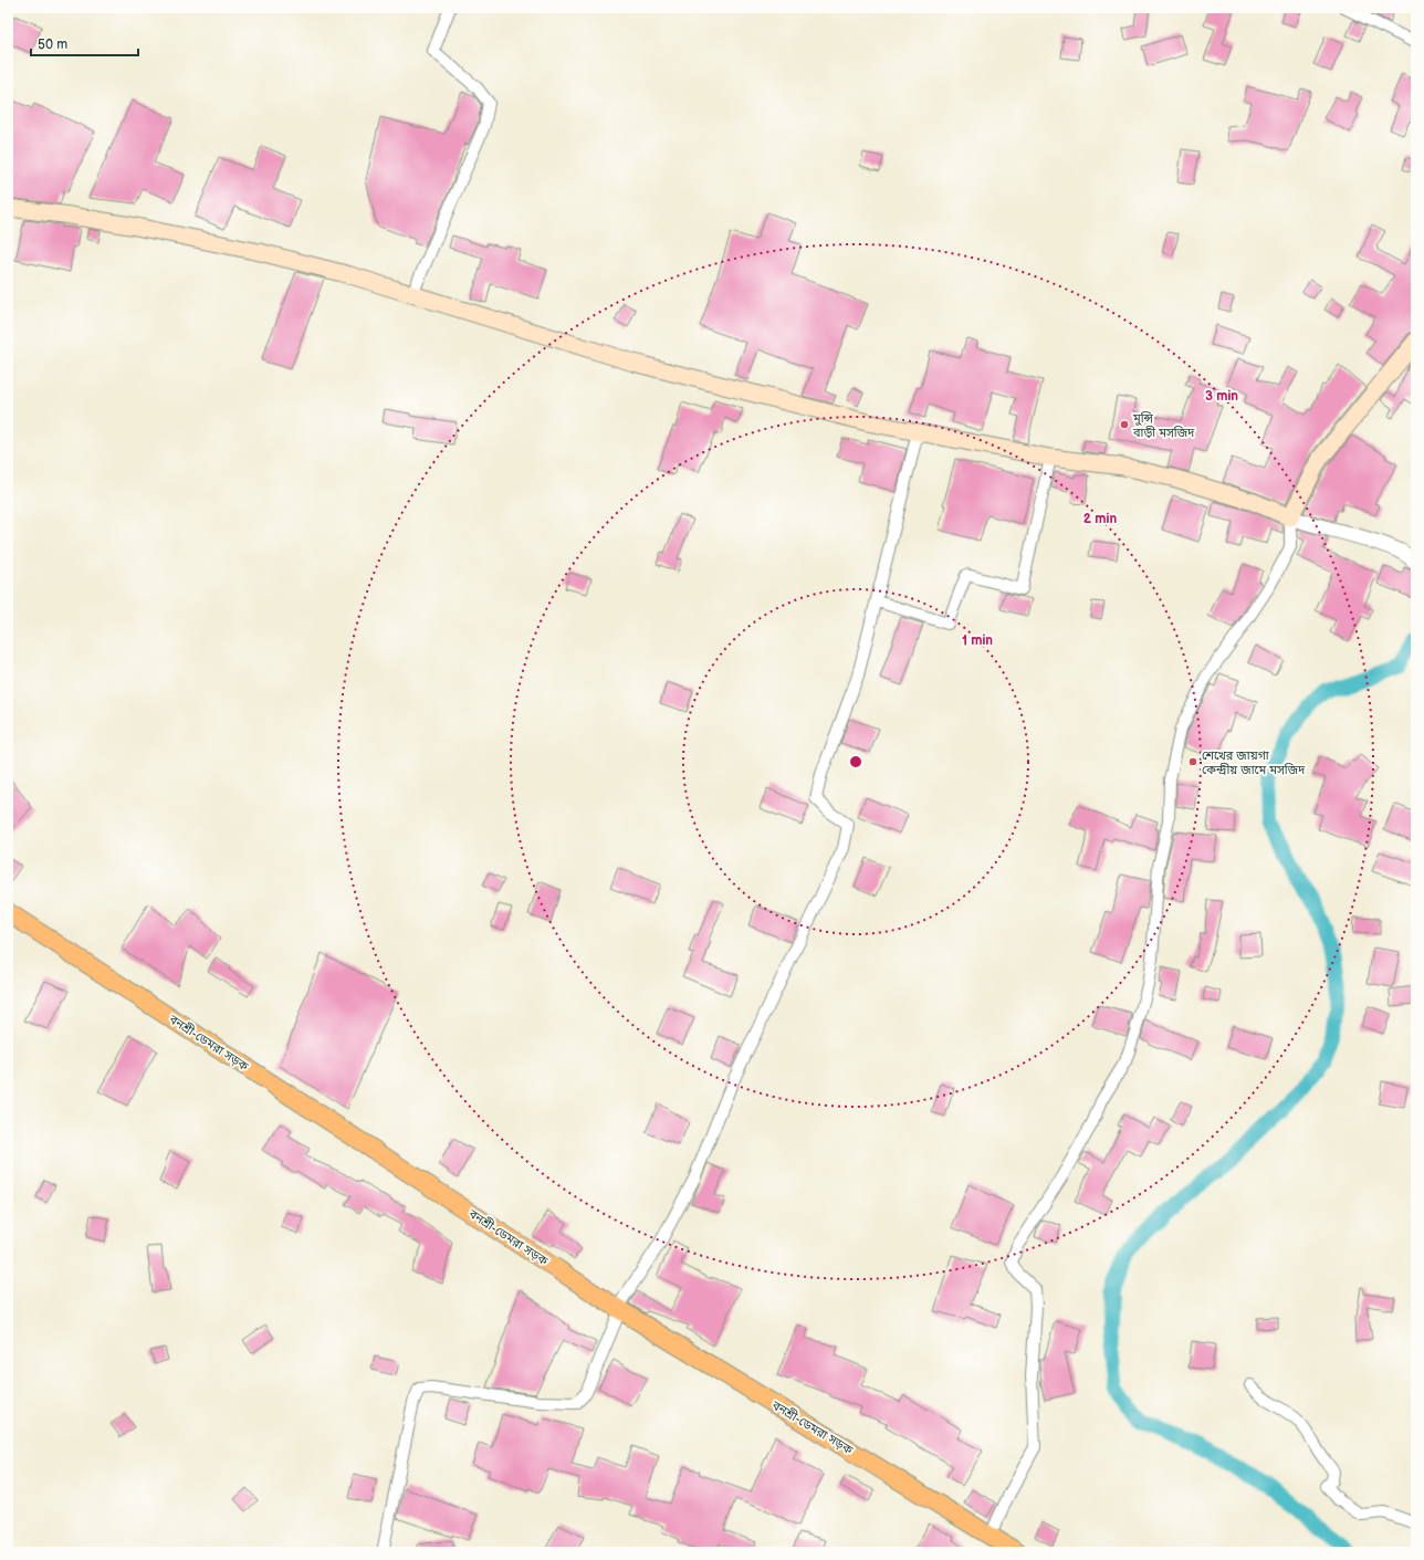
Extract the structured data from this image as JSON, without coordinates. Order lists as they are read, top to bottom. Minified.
{"streets":{"main road":["বনশ্রী-ডেমরা সড়ক"]},"places":["মুন্সি বাড়ী মসজিদ","শেখের জায়গা কেন্দ্রীয় জামে মসজিদ"],"scale_bar":"50 m","rings":["3 min","2 min","1 min"]}
